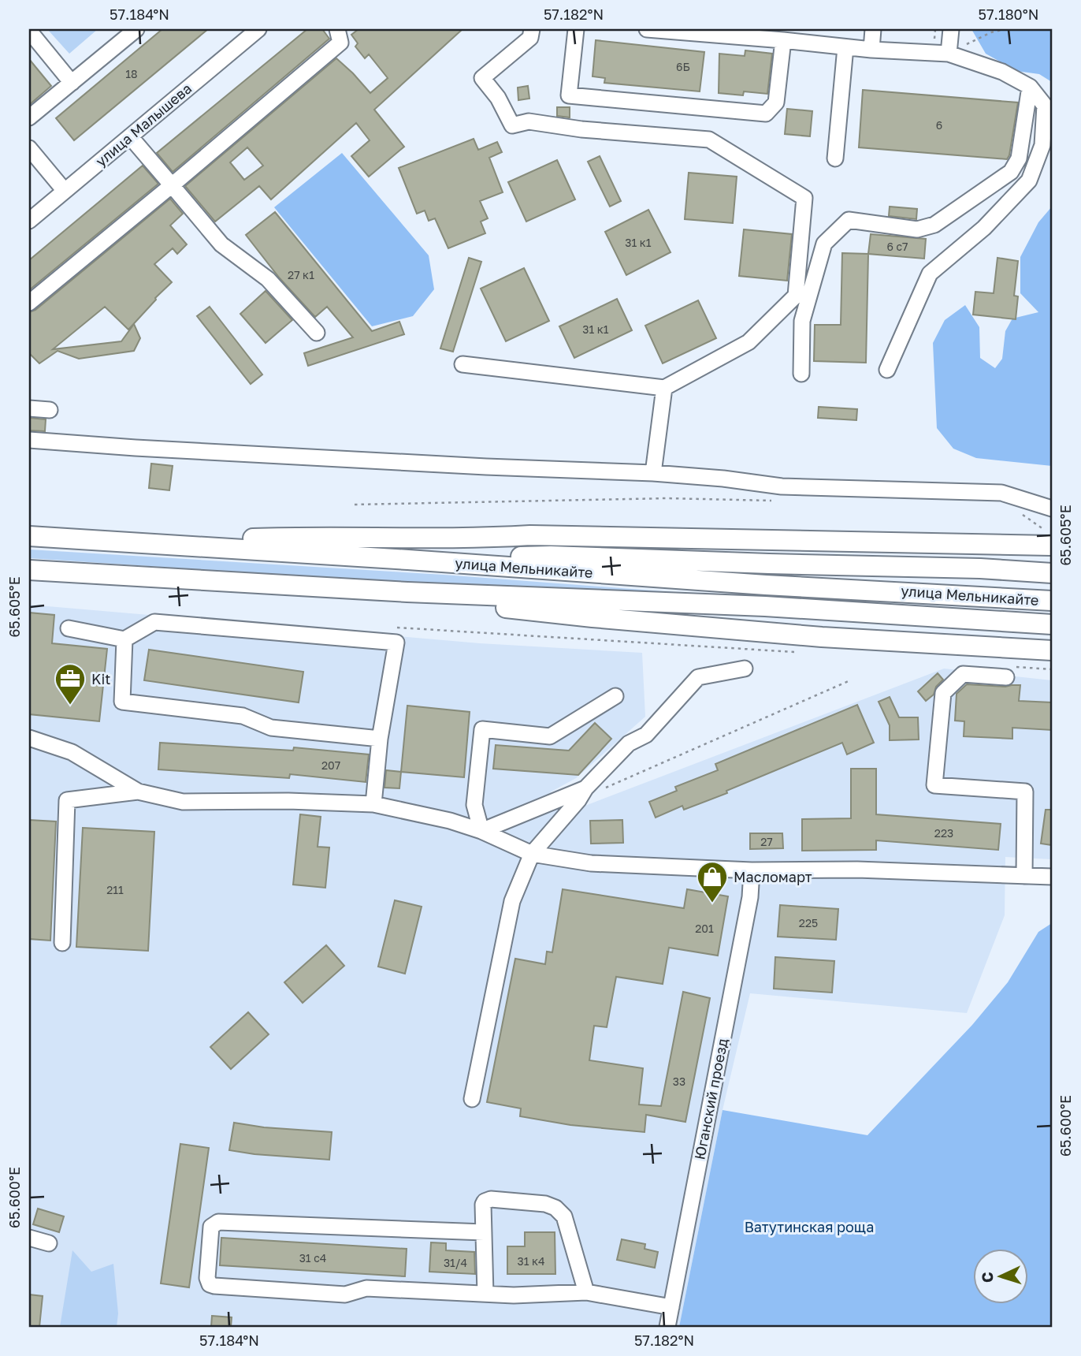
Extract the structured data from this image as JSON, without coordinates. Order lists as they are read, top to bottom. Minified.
{"streets":{"main road":["улица Мельникайте"],"street":["улица Малышева","Юганский проезд"]},"parks":["Ватутинская роща"],"places":{"office":["Kit"],"shop":["Масломарт"]},"house_numbers":["6Б","18","6","31 к1","6 с7","27 к1","31 к1","207","223","27","211","225","201","33","31 с4","31 к4","31/4"],"north":"left","coordinates":["57.184°N","57.182°N","57.180°N","65.605°E","65.600°E"]}
